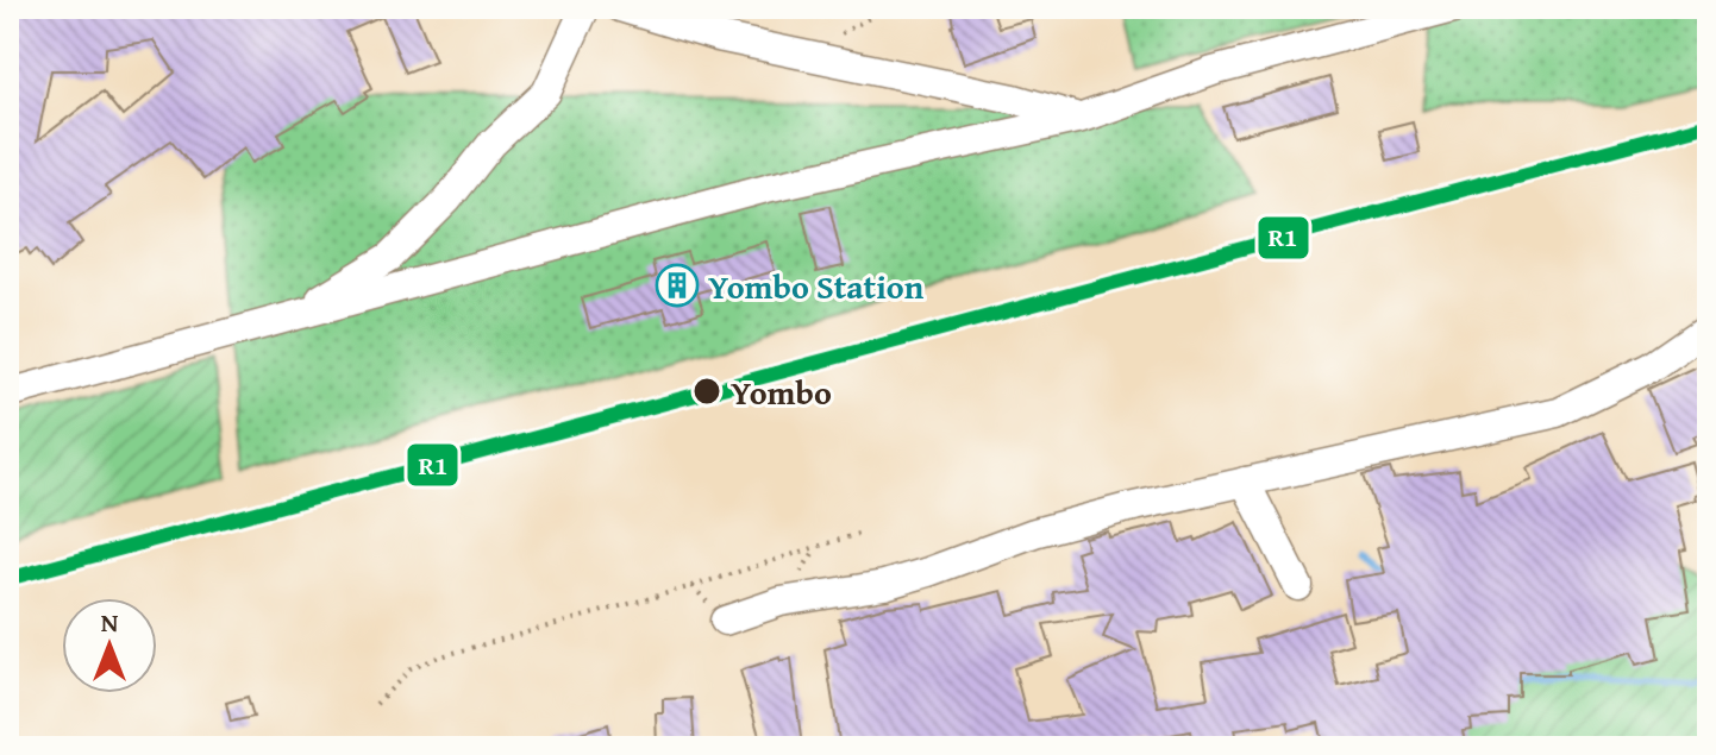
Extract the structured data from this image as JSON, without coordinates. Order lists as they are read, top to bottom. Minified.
{"places":{"building":["Yombo Station"],"other":["Yombo"]},"lines":["transit line R1"],"north":"top"}
